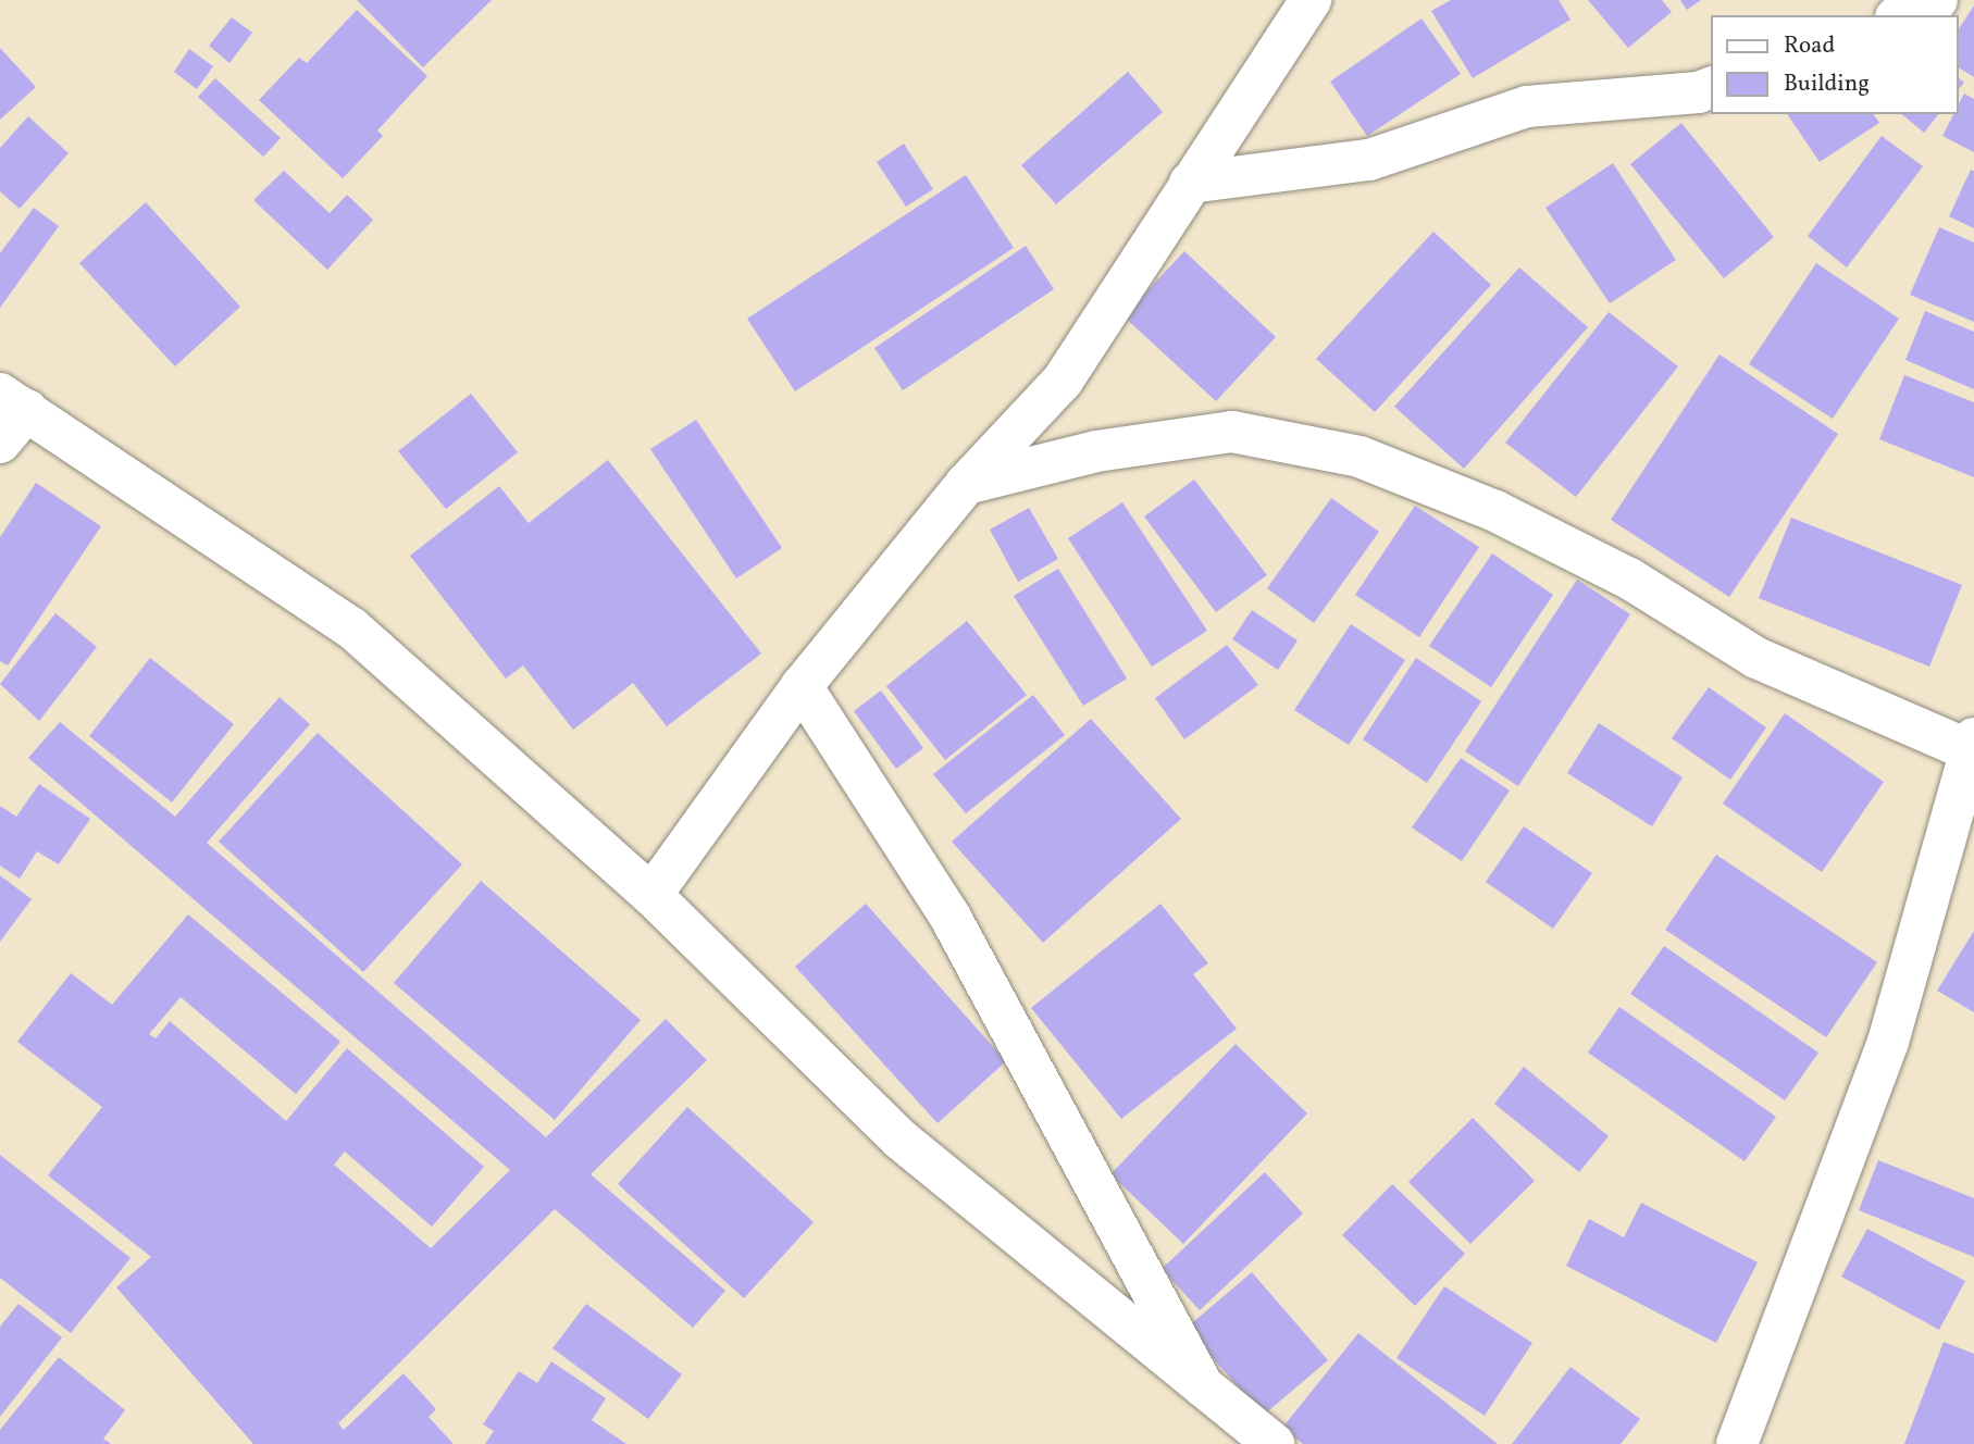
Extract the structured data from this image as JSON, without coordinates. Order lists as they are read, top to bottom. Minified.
{"legend":["Road","Building"]}
